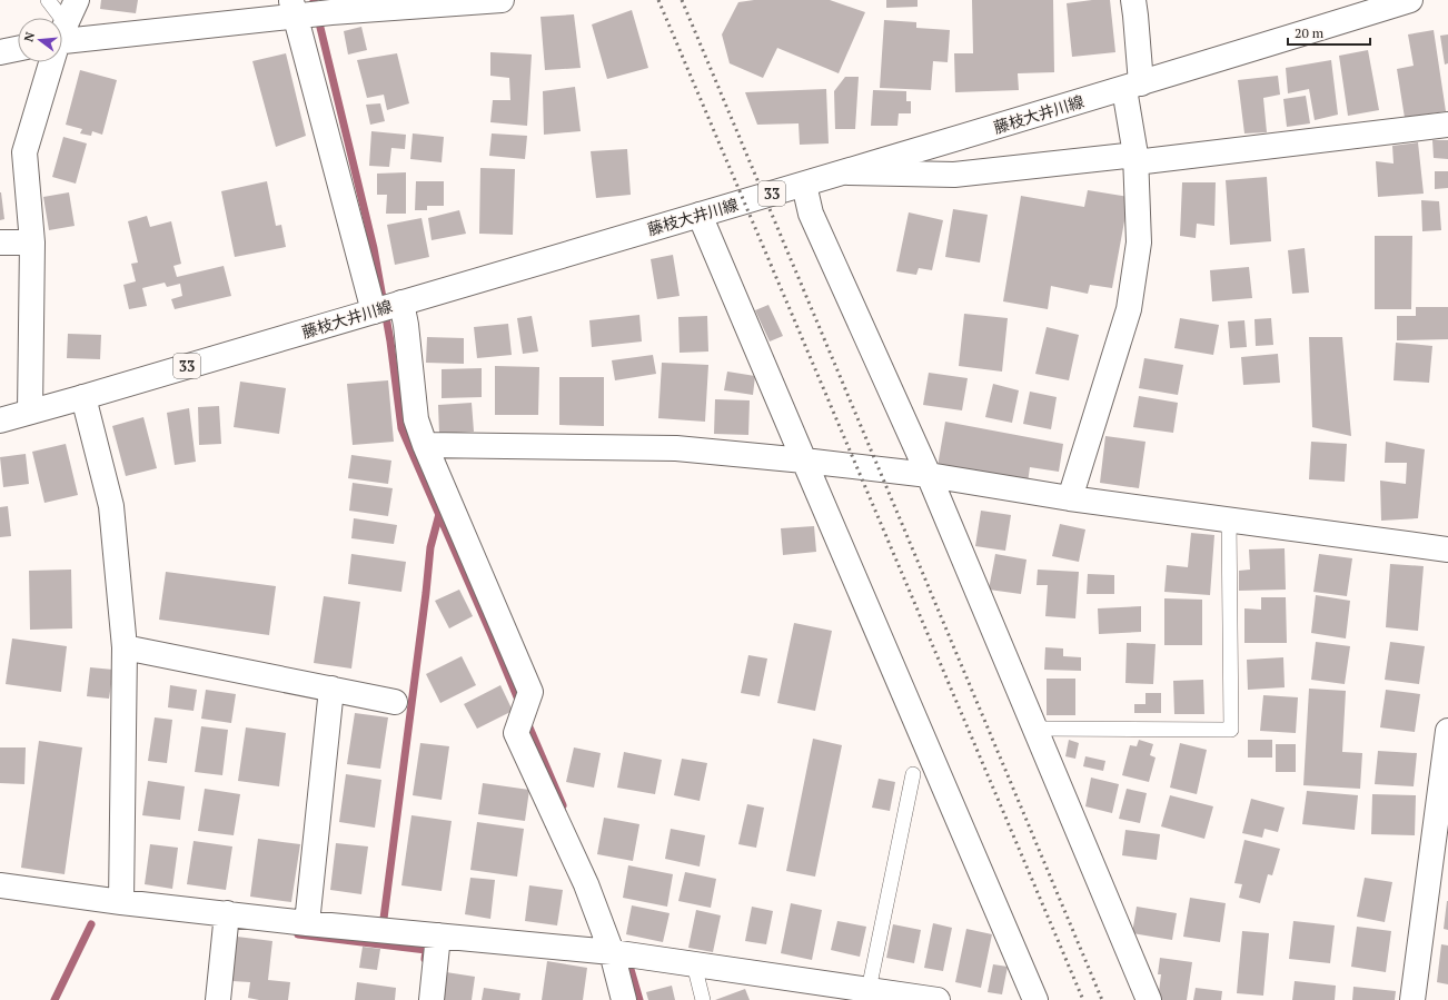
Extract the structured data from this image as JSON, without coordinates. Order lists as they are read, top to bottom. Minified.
{"streets":{"street":["藤枝大井川線","33"]},"scale_bar":"20 m","north":"left"}
